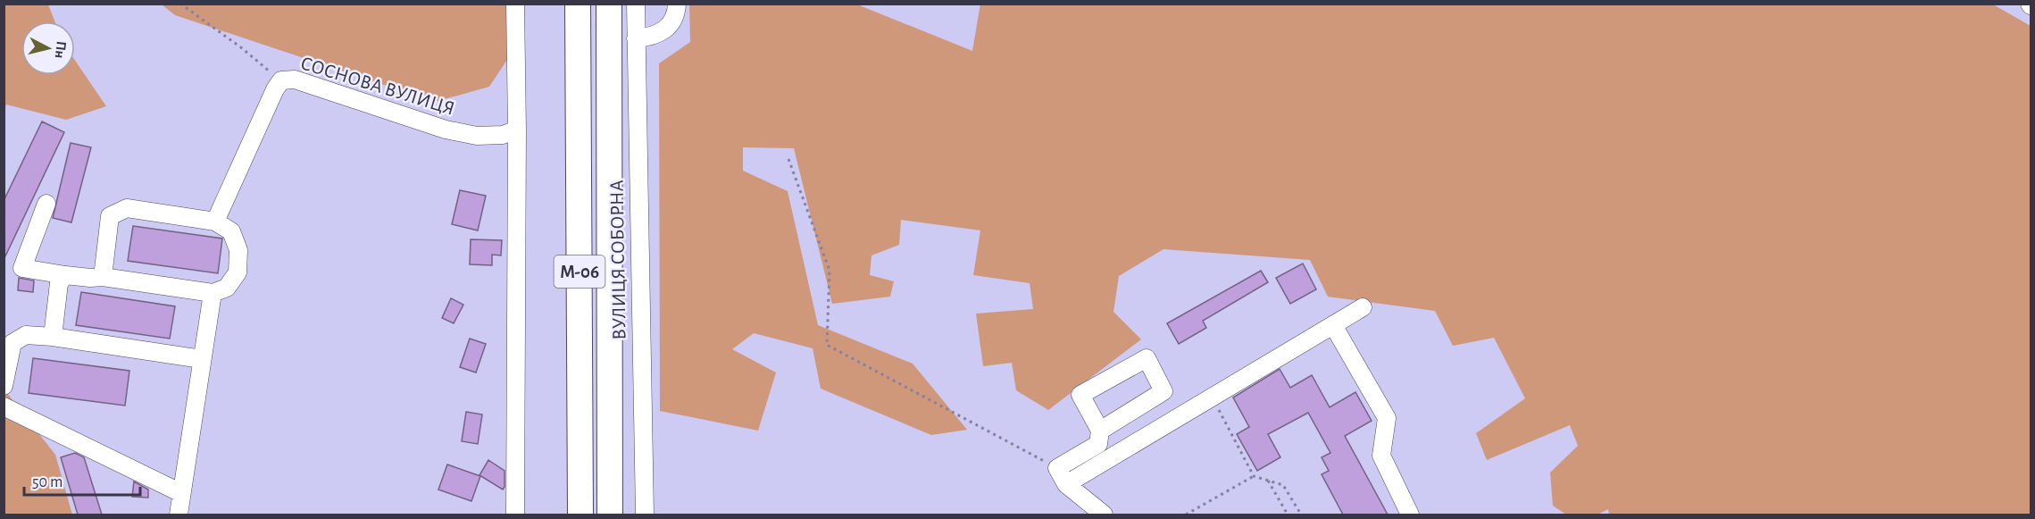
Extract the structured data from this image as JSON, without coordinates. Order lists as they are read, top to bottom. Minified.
{"streets":{"highway":["М-06"],"street":["СОСНОВА ВУЛИЦЯ","ВУЛИЦЯ СОБОРНА"]},"scale_bar":"50 m","north":"right"}
